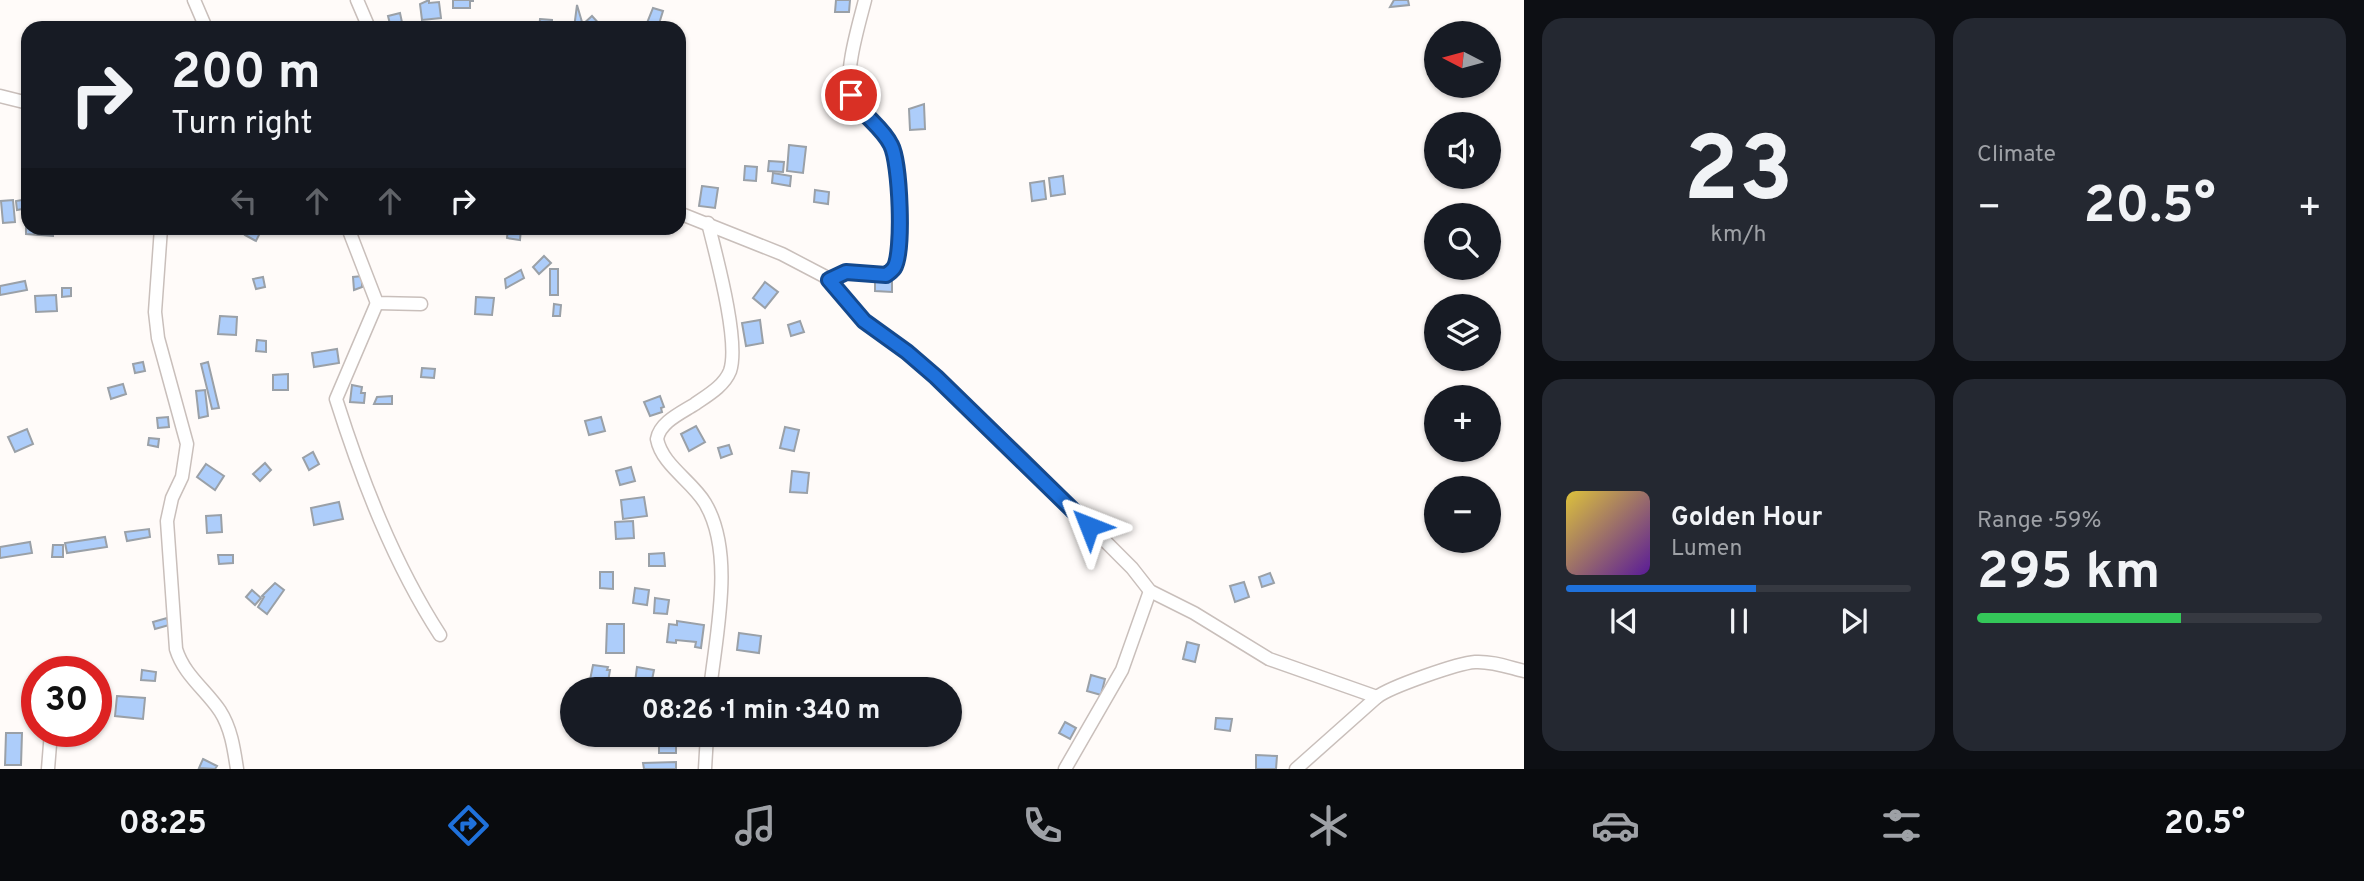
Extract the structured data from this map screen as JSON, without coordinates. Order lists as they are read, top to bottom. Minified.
{"north":"left","page":{"tile":[["23","km/h"],"Climate",["Range · 59%","295 km"]],"map_buttons":["+","−"],"turn":["200 m","Turn right"],"heat":["−","20.5°","+"],"song":["Golden Hour","Lumen"],"limit":"30","trip":"08:26 · 1 min · 340 m","tabs":["08:25","20.5°"]}}
